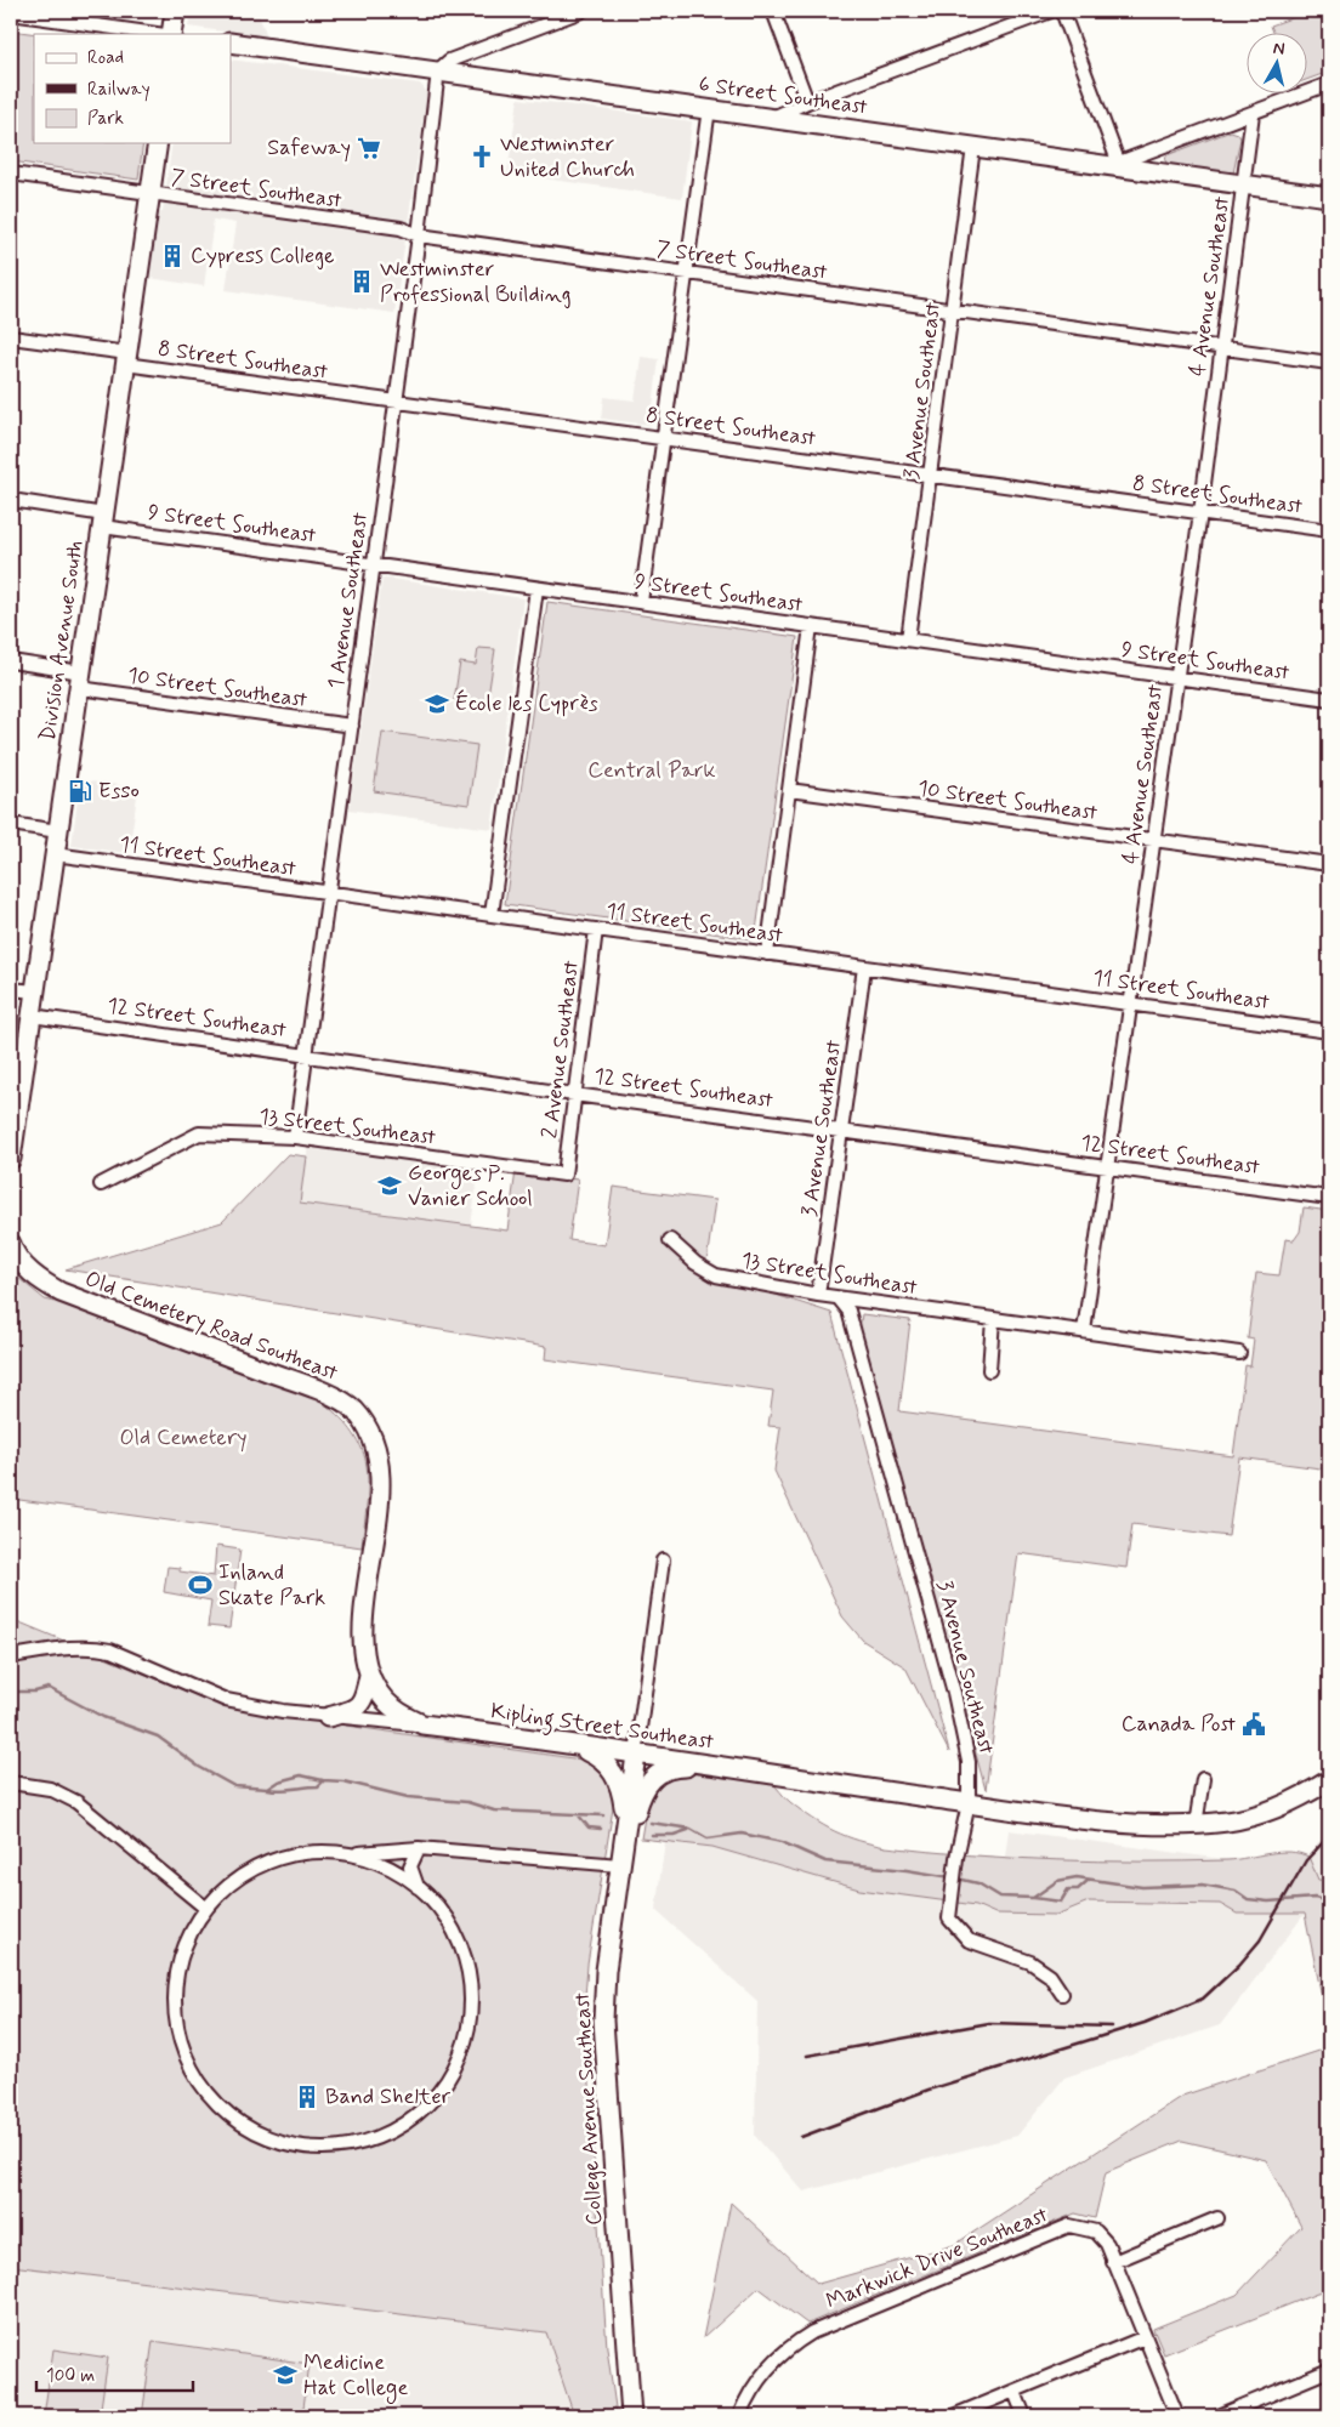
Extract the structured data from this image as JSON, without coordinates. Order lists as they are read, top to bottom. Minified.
{"streets":{"street":["6 Street Southeast","7 Street Southeast","4 Avenue Southeast","8 Street Southeast","3 Avenue Southeast","9 Street Southeast","1 Avenue Southeast","Division Avenue South","10 Street Southeast","11 Street Southeast","12 Street Southeast","2 Avenue Southeast","13 Street Southeast","Old Cemetery Road Southeast","Kipling Street Southeast","College Avenue Southeast","Markwick Drive Southeast"]},"crossings":[["6 Street Southeast","4 Avenue Southeast"],["6 Street Southeast","3 Avenue Southeast"],["6 Street Southeast","1 Avenue Southeast"],["7 Street Southeast","4 Avenue Southeast"],["7 Street Southeast","3 Avenue Southeast"],["7 Street Southeast","1 Avenue Southeast"],["7 Street Southeast","Division Avenue South"],["4 Avenue Southeast","8 Street Southeast"],["4 Avenue Southeast","9 Street Southeast"],["4 Avenue Southeast","10 Street Southeast"],["4 Avenue Southeast","11 Street Southeast"],["4 Avenue Southeast","12 Street Southeast"],["4 Avenue Southeast","13 Street Southeast"],["8 Street Southeast","3 Avenue Southeast"],["8 Street Southeast","1 Avenue Southeast"],["8 Street Southeast","Division Avenue South"],["3 Avenue Southeast","9 Street Southeast"],["3 Avenue Southeast","11 Street Southeast"],["3 Avenue Southeast","12 Street Southeast"],["3 Avenue Southeast","13 Street Southeast"],["3 Avenue Southeast","Kipling Street Southeast"],["9 Street Southeast","1 Avenue Southeast"],["9 Street Southeast","Division Avenue South"],["1 Avenue Southeast","10 Street Southeast"],["1 Avenue Southeast","11 Street Southeast"],["1 Avenue Southeast","12 Street Southeast"],["1 Avenue Southeast","13 Street Southeast"],["Division Avenue South","10 Street Southeast"],["Division Avenue South","11 Street Southeast"],["Division Avenue South","12 Street Southeast"],["11 Street Southeast","2 Avenue Southeast"],["12 Street Southeast","2 Avenue Southeast"],["2 Avenue Southeast","13 Street Southeast"],["Kipling Street Southeast","College Avenue Southeast"]],"parks":["Central Park","Old Cemetery"],"places":{"supermarket":["Safeway"],"church":["Westminster United Church"],"building":["Cypress College","Westminster Professional Building","Band Shelter"],"school or university":["École les Cyprès","Georges P. Vanier School","Medicine Hat College"],"fuel station":["Esso"],"sports":["Inland Skate Park"],"public building":["Canada Post"]},"legend":["Road","Railway","Park"],"scale_bar":"100 m","north":"top"}
